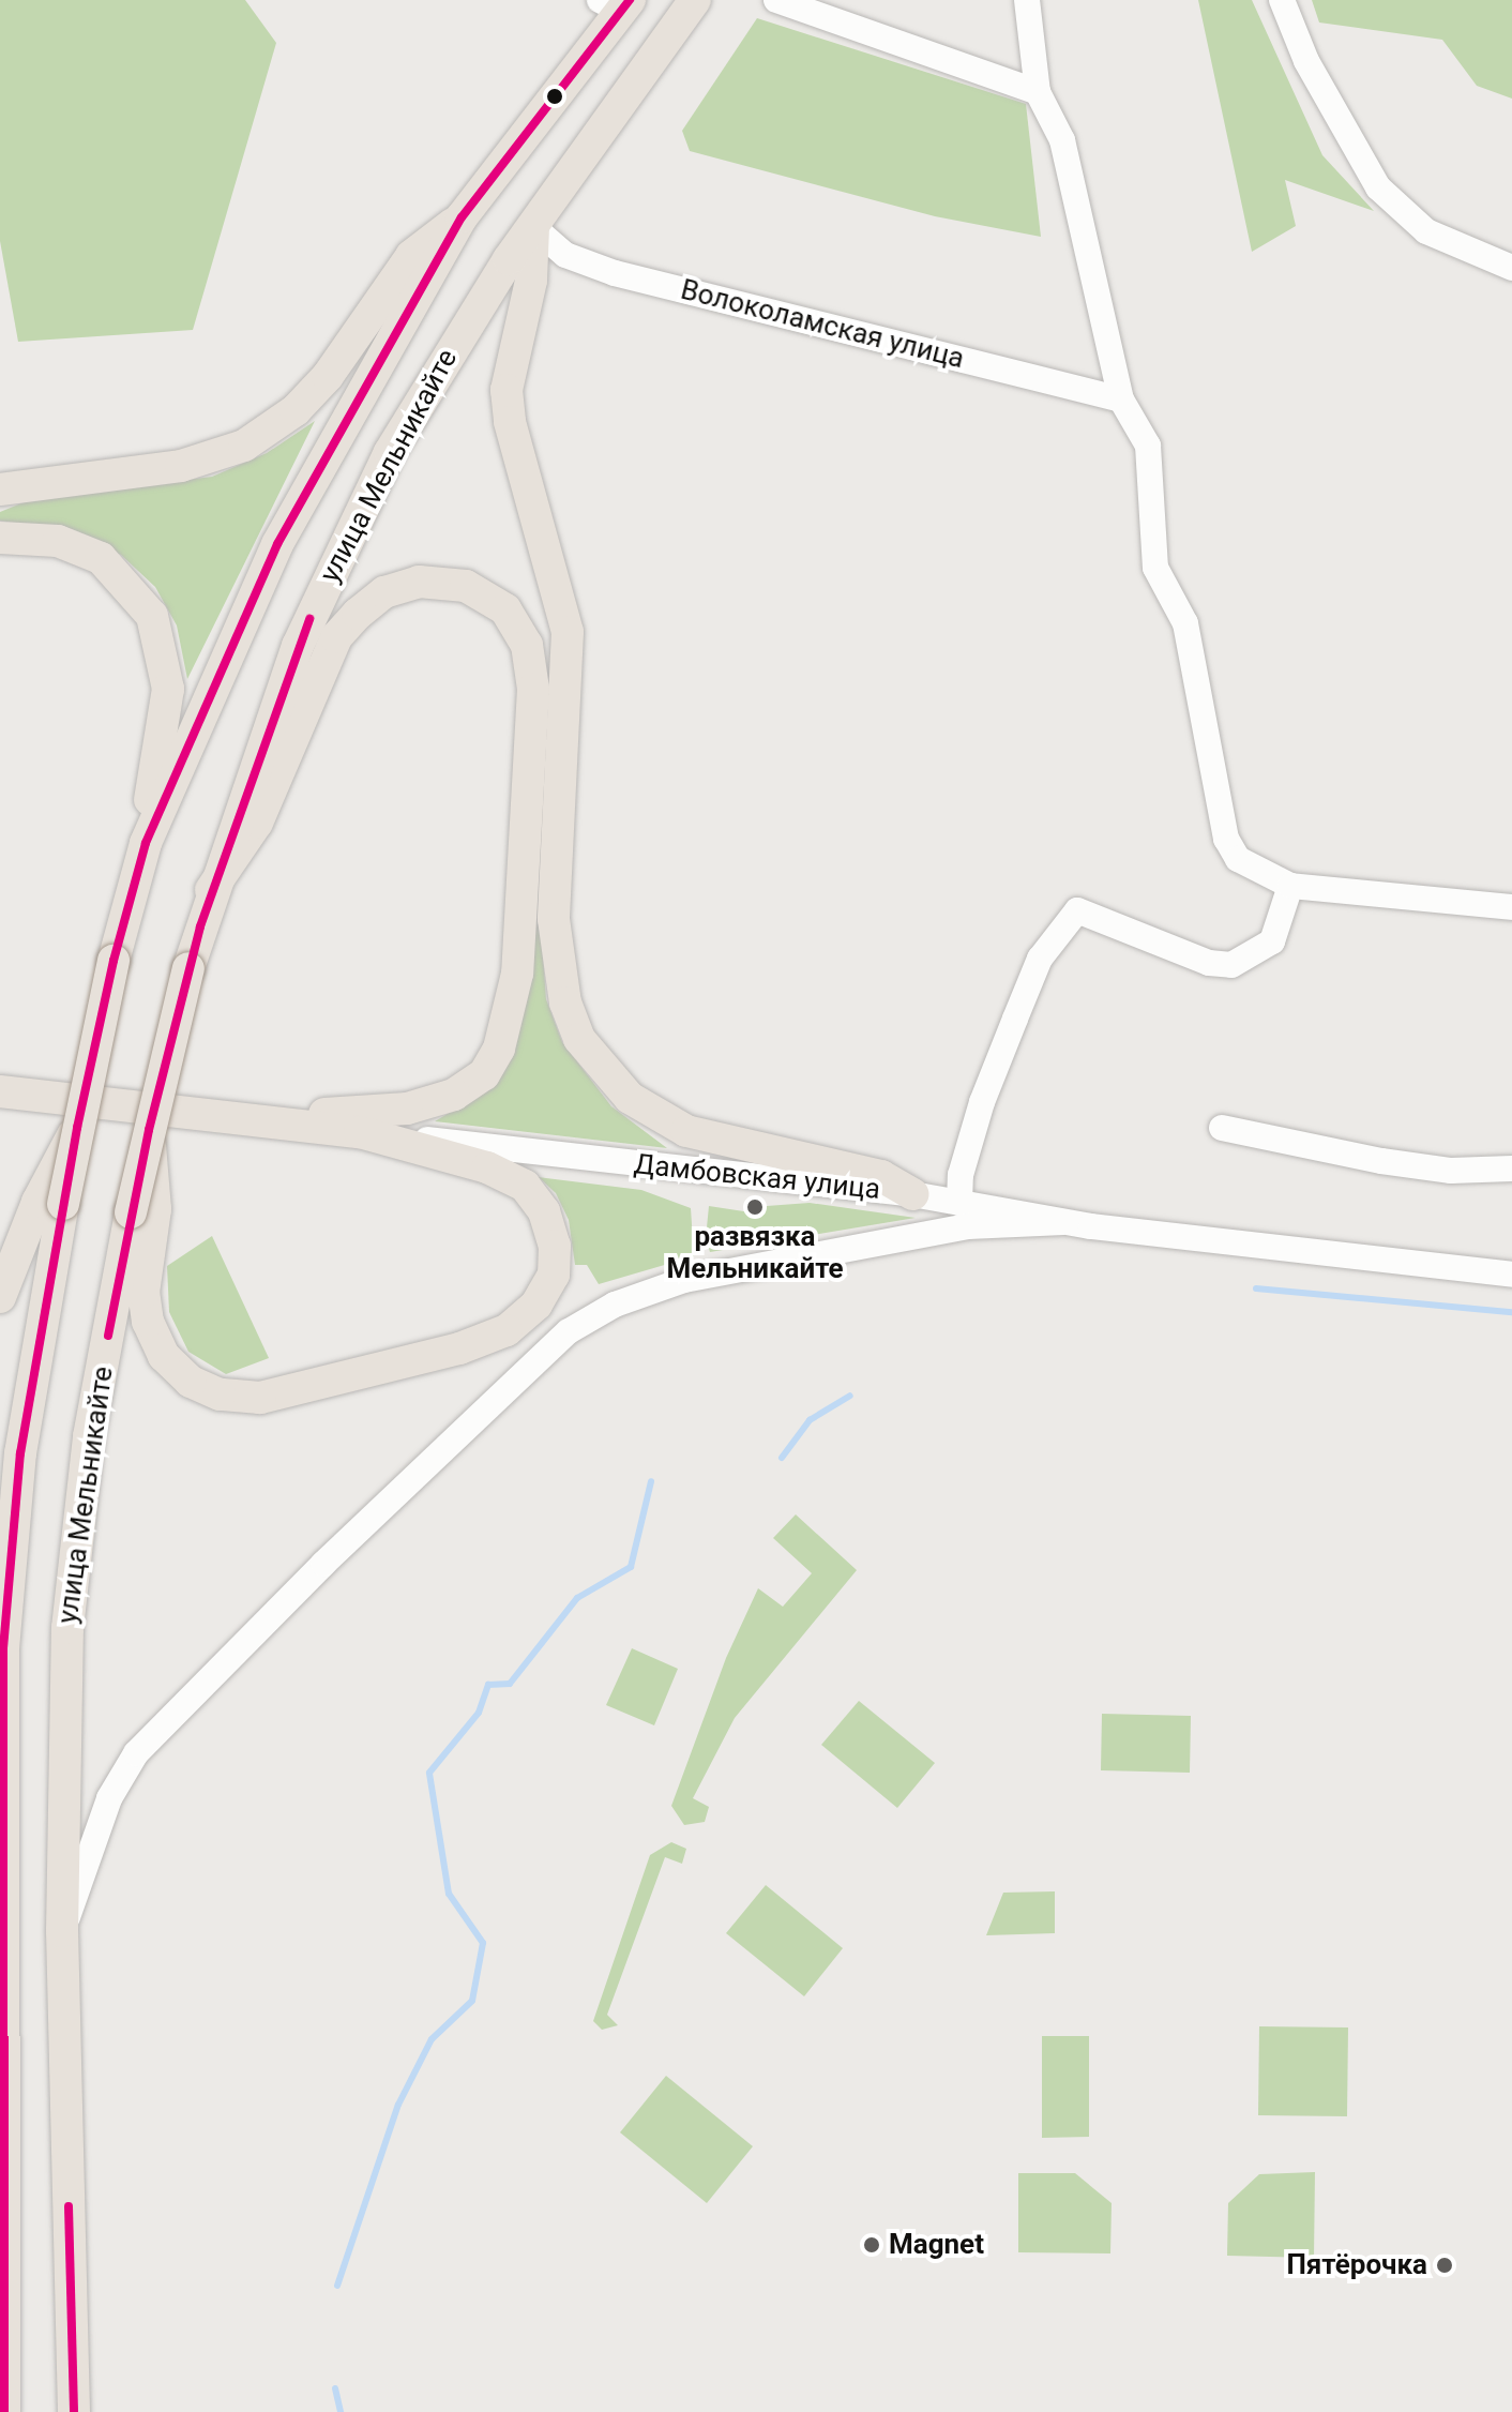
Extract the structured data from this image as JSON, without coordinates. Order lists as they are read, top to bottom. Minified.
{"streets":{"main road":["улица Мельникайте","Дамбовская улица"],"street":["Волоколамская улица"]},"crossings":[["Волоколамская улица","улица Мельникайте"]],"places":["развязка Мельникайте","Magnet","Пятёрочка"]}
